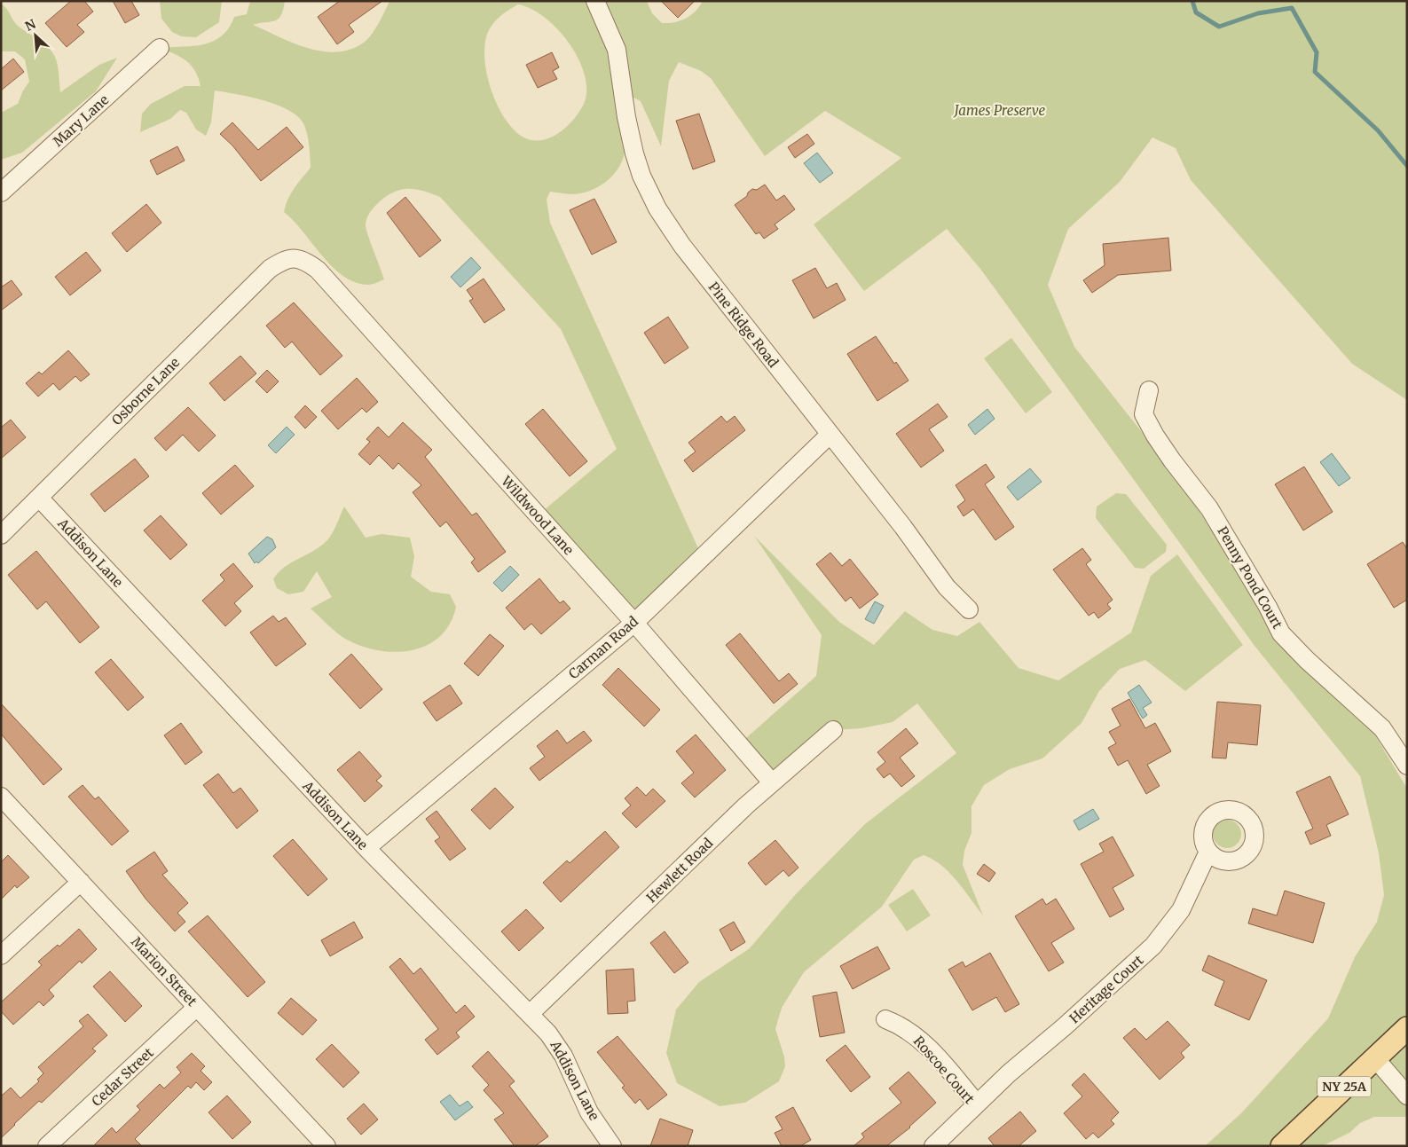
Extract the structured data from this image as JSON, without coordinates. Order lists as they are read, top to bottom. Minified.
{"streets":{"main road":["NY 25A"],"street":["Mary Lane","Pine Ridge Road","Osborne Lane","Wildwood Lane","Addison Lane","Penny Pond Court","Carman Road","Hewlett Road","Marion Street","Heritage Court","Roscoe Court","Cedar Street"]},"crossings":[["Pine Ridge Road","Carman Road"],["Osborne Lane","Wildwood Lane"],["Osborne Lane","Addison Lane"],["Wildwood Lane","Carman Road"],["Wildwood Lane","Hewlett Road"],["Addison Lane","Carman Road"],["Addison Lane","Hewlett Road"],["Marion Street","Cedar Street"],["Heritage Court","Roscoe Court"]],"parks":["James Preserve"],"north":"top left"}
